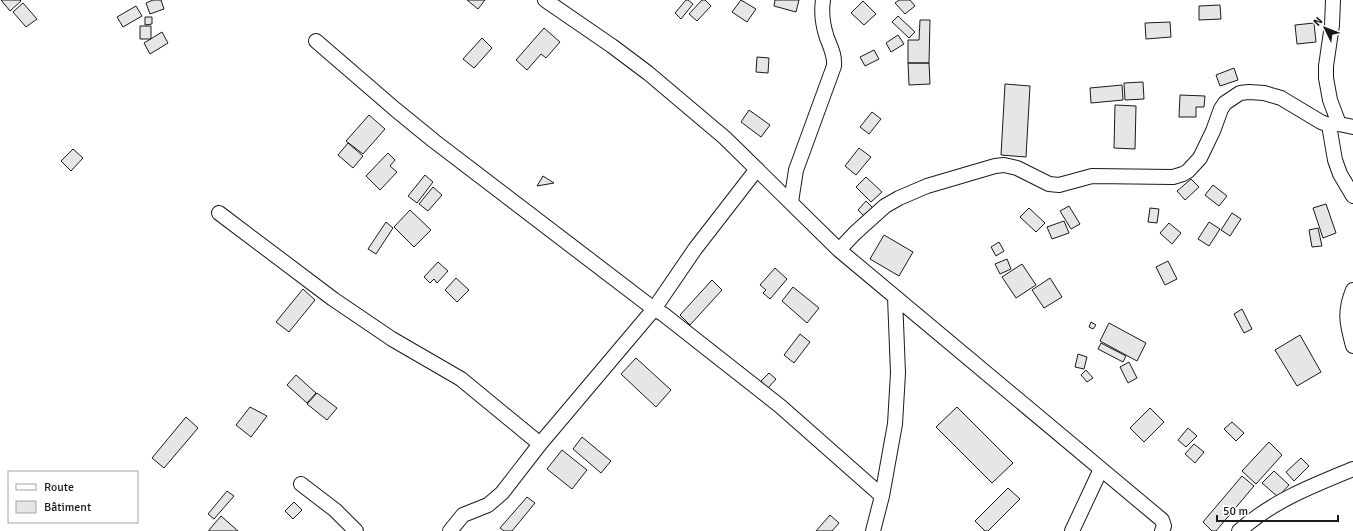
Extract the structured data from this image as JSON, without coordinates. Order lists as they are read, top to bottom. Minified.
{"legend":["Route","Bâtiment"],"scale_bar":"50 m","north":"top left"}
